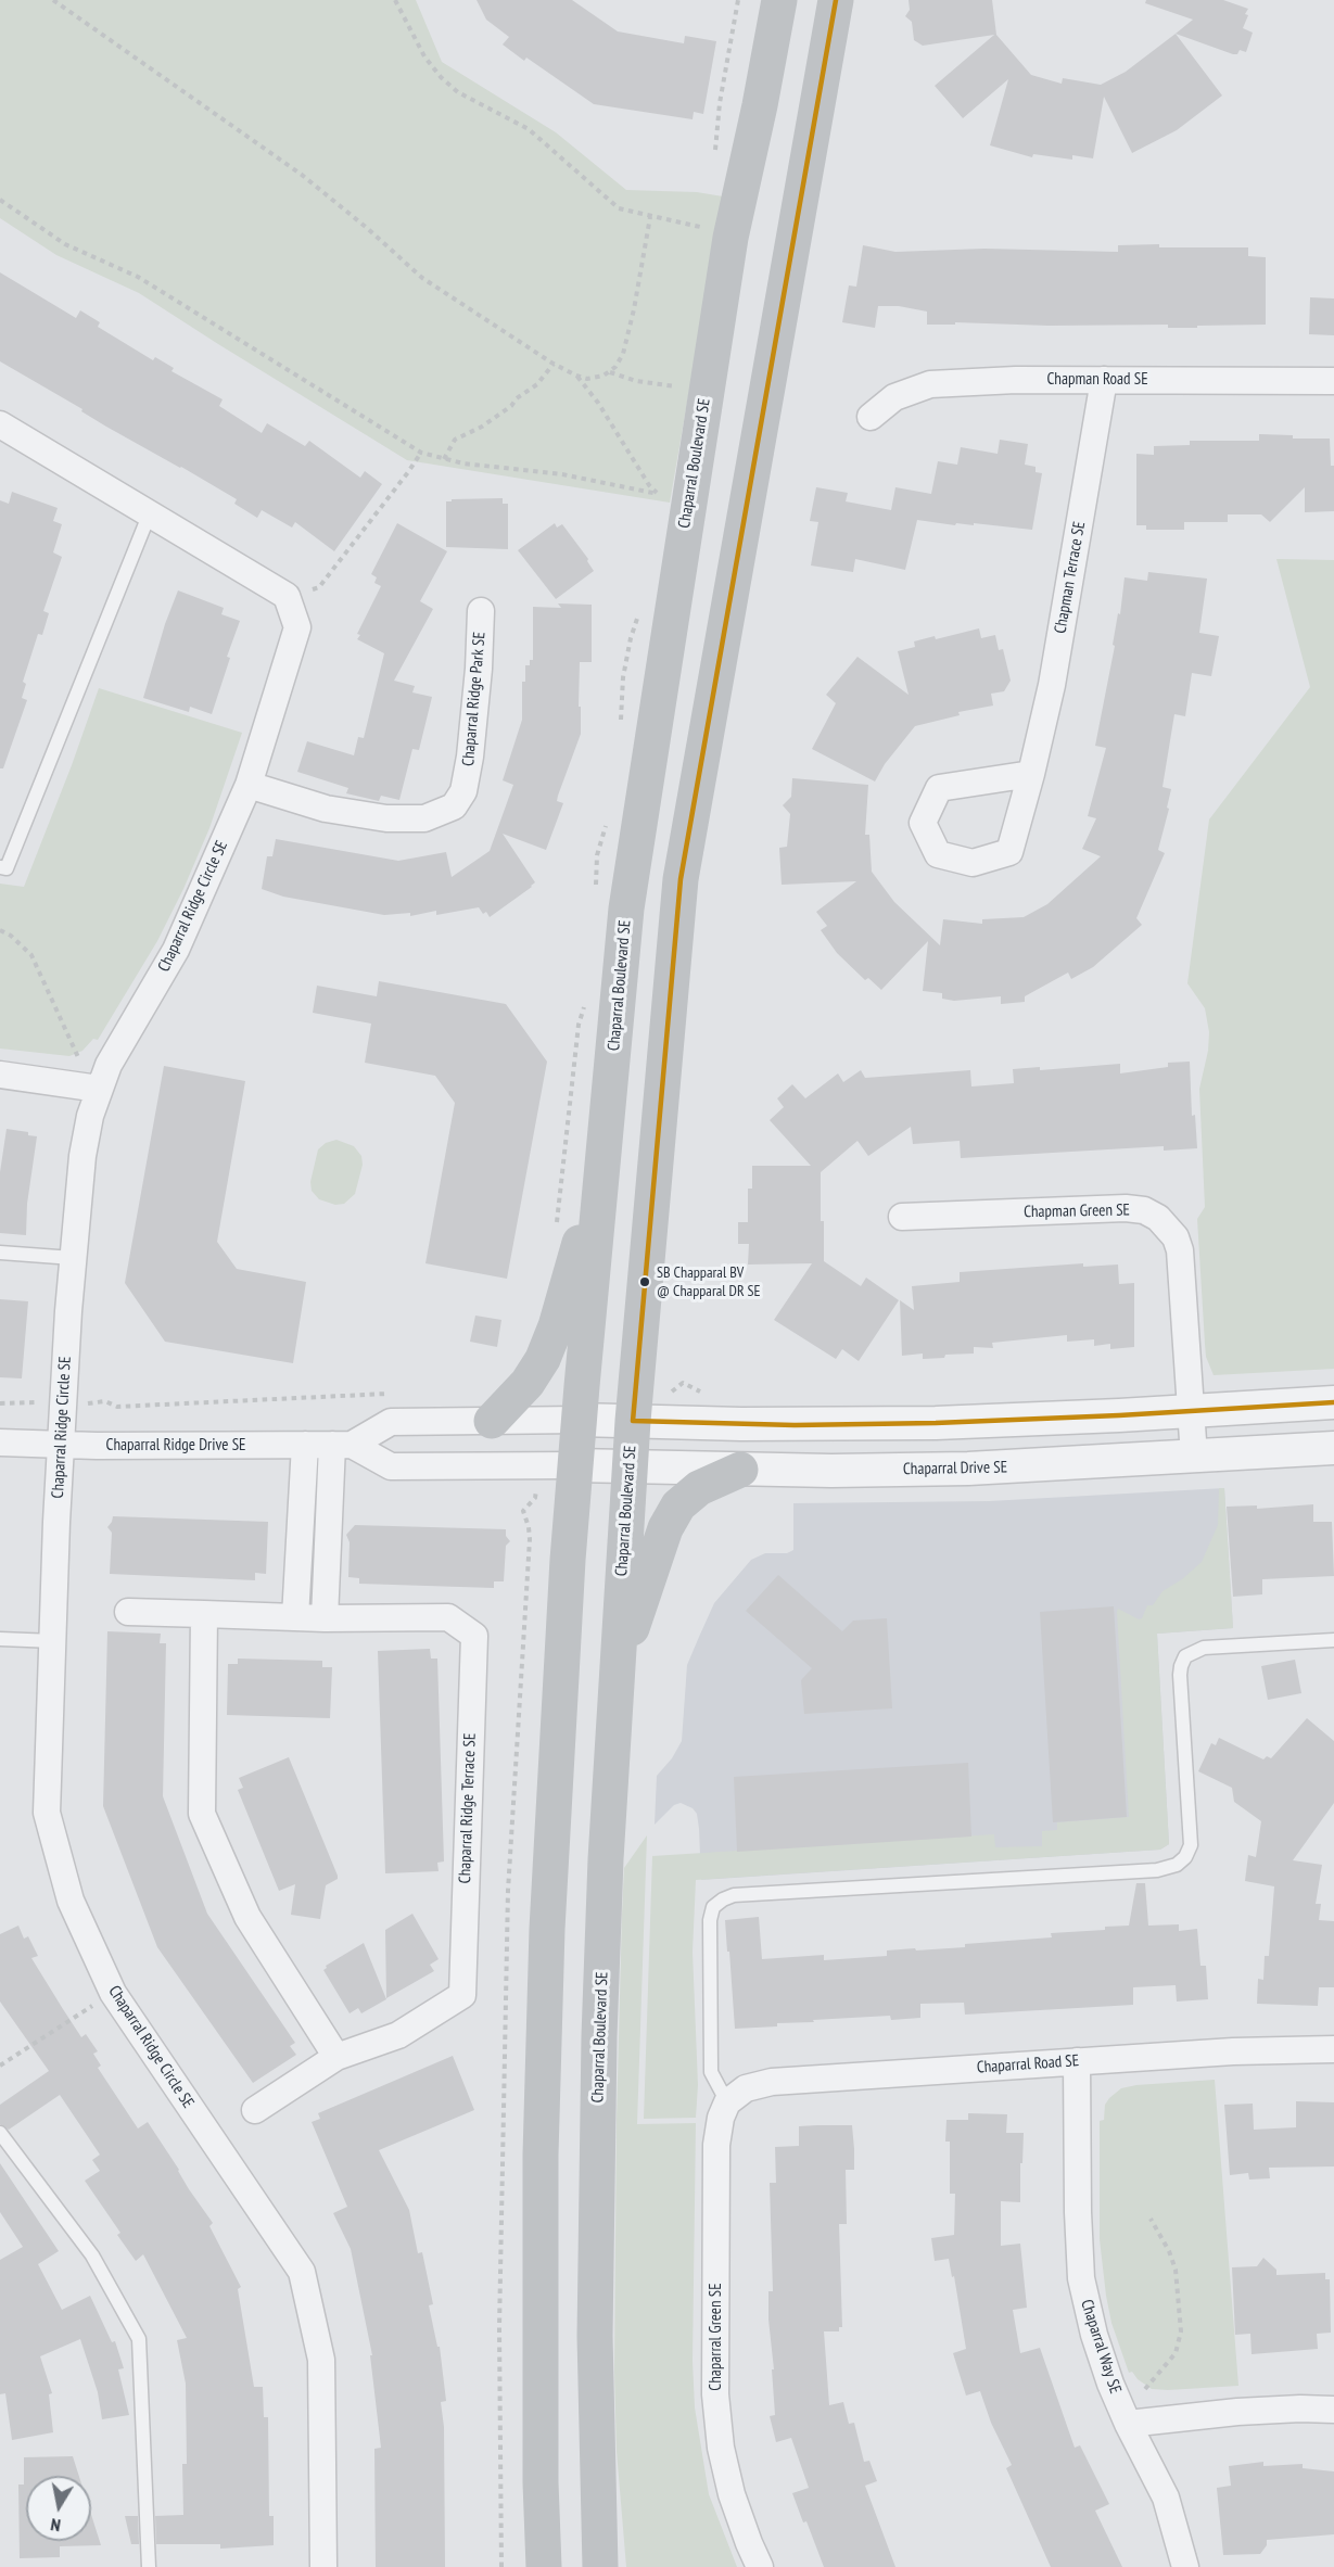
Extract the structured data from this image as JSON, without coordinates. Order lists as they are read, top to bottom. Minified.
{"streets":{"main road":["Chaparral Boulevard SE"],"street":["Chapman Road SE","Chapman Terrace SE","Chaparral Ridge Park SE","Chaparral Ridge Circle SE","Chapman Green SE","Chaparral Ridge Drive SE","Chaparral Drive SE","Chaparral Ridge Terrace SE","Chaparral Road SE","Chaparral Green SE","Chaparral Way SE"]},"crossings":[["Chapman Road SE","Chapman Terrace SE"],["Chaparral Boulevard SE","Chaparral Ridge Drive SE"],["Chaparral Boulevard SE","Chaparral Drive SE"],["Chaparral Ridge Park SE","Chaparral Ridge Circle SE"],["Chaparral Ridge Circle SE","Chaparral Ridge Drive SE"],["Chapman Green SE","Chaparral Drive SE"],["Chaparral Ridge Drive SE","Chaparral Drive SE"],["Chaparral Road SE","Chaparral Green SE"],["Chaparral Road SE","Chaparral Way SE"]],"places":["SB Chapparal BV @ Chapparal DR SE"],"north":"bottom"}
